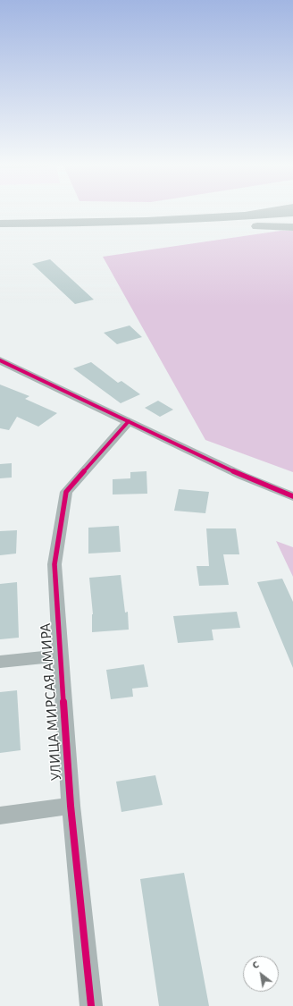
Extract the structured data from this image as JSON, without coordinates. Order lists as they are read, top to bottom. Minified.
{"streets":{"street":["УЛИЦА МИРСАЯ АМИРА"]},"north":"top left"}
